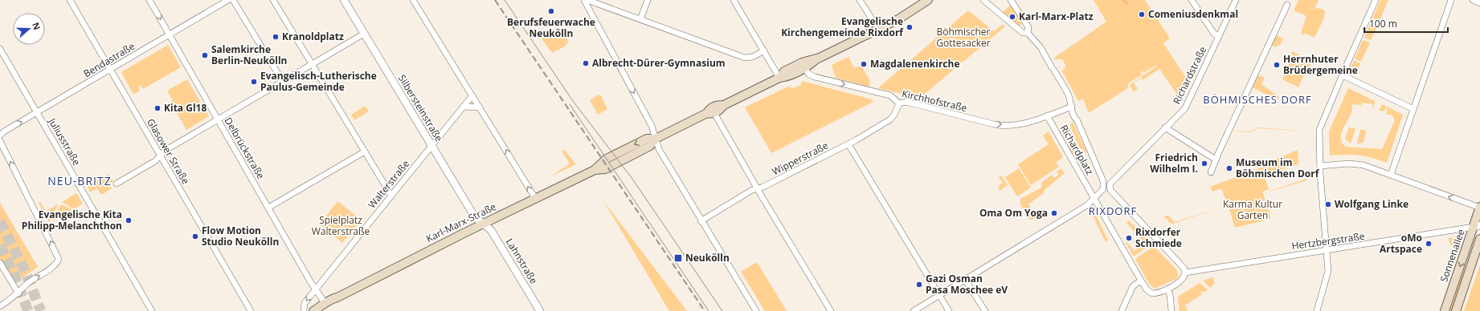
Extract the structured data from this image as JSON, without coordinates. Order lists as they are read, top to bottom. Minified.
{"streets":{"main road":["Karl-Marx-Straße","Sonnenallee"],"street":["Bendastraße","Richardstraße","Kirchhofstraße","Silbersteinstraße","Juliusstraße","Delbrückstraße","Richardplatz","Glasower Straße","Wipperstraße","Walterstraße","Hertzbergstraße","Lahnstraße"]},"crossings":[["Bendastraße","Juliusstraße"],["Bendastraße","Delbrückstraße"],["Bendastraße","Glasower Straße"],["Richardstraße","Richardplatz"],["Richardstraße","Hertzbergstraße"],["Kirchhofstraße","Richardplatz"],["Kirchhofstraße","Wipperstraße"],["Kirchhofstraße","Karl-Marx-Straße"],["Silbersteinstraße","Walterstraße"],["Silbersteinstraße","Karl-Marx-Straße"],["Silbersteinstraße","Lahnstraße"],["Delbrückstraße","Walterstraße"],["Delbrückstraße","Karl-Marx-Straße"],["Richardplatz","Hertzbergstraße"],["Karl-Marx-Straße","Lahnstraße"],["Hertzbergstraße","Sonnenallee"]],"one_way":["Kirchhofstraße"],"districts":["BÖHMISCHES DORF","NEU-BRITZ","RIXDORF"],"parks":["Böhmischer Gottesacker","Karma Kultur Garten","Spielplatz Walterstraße"],"places":{"other":["Berufsfeuerwache Neukölln","Comeniusdenkmal","Karl-Marx-Platz","Evangelische Kirchengemeinde Rixdorf","Kranoldplatz","Salemkirche Berlin-Neukölln","Albrecht-Dürer-Gymnasium","Magdalenenkirche","Herrnhuter Brüdergemeine","Evangelisch-Lutherische Paulus-Gemeinde","Kita Gl18","Friedrich Wilhelm I.","Museum im Böhmischen Dorf","Wolfgang Linke","Oma Om Yoga","Evangelische Kita Philipp-Melanchthon","Flow Motion Studio Neukölln","Rixdorfer Schmiede","oMo Artspace","Gazi Osman Pasa Moschee eV"],"transit":["Neukölln"]},"scale_bar":"100 m","north":"right"}
